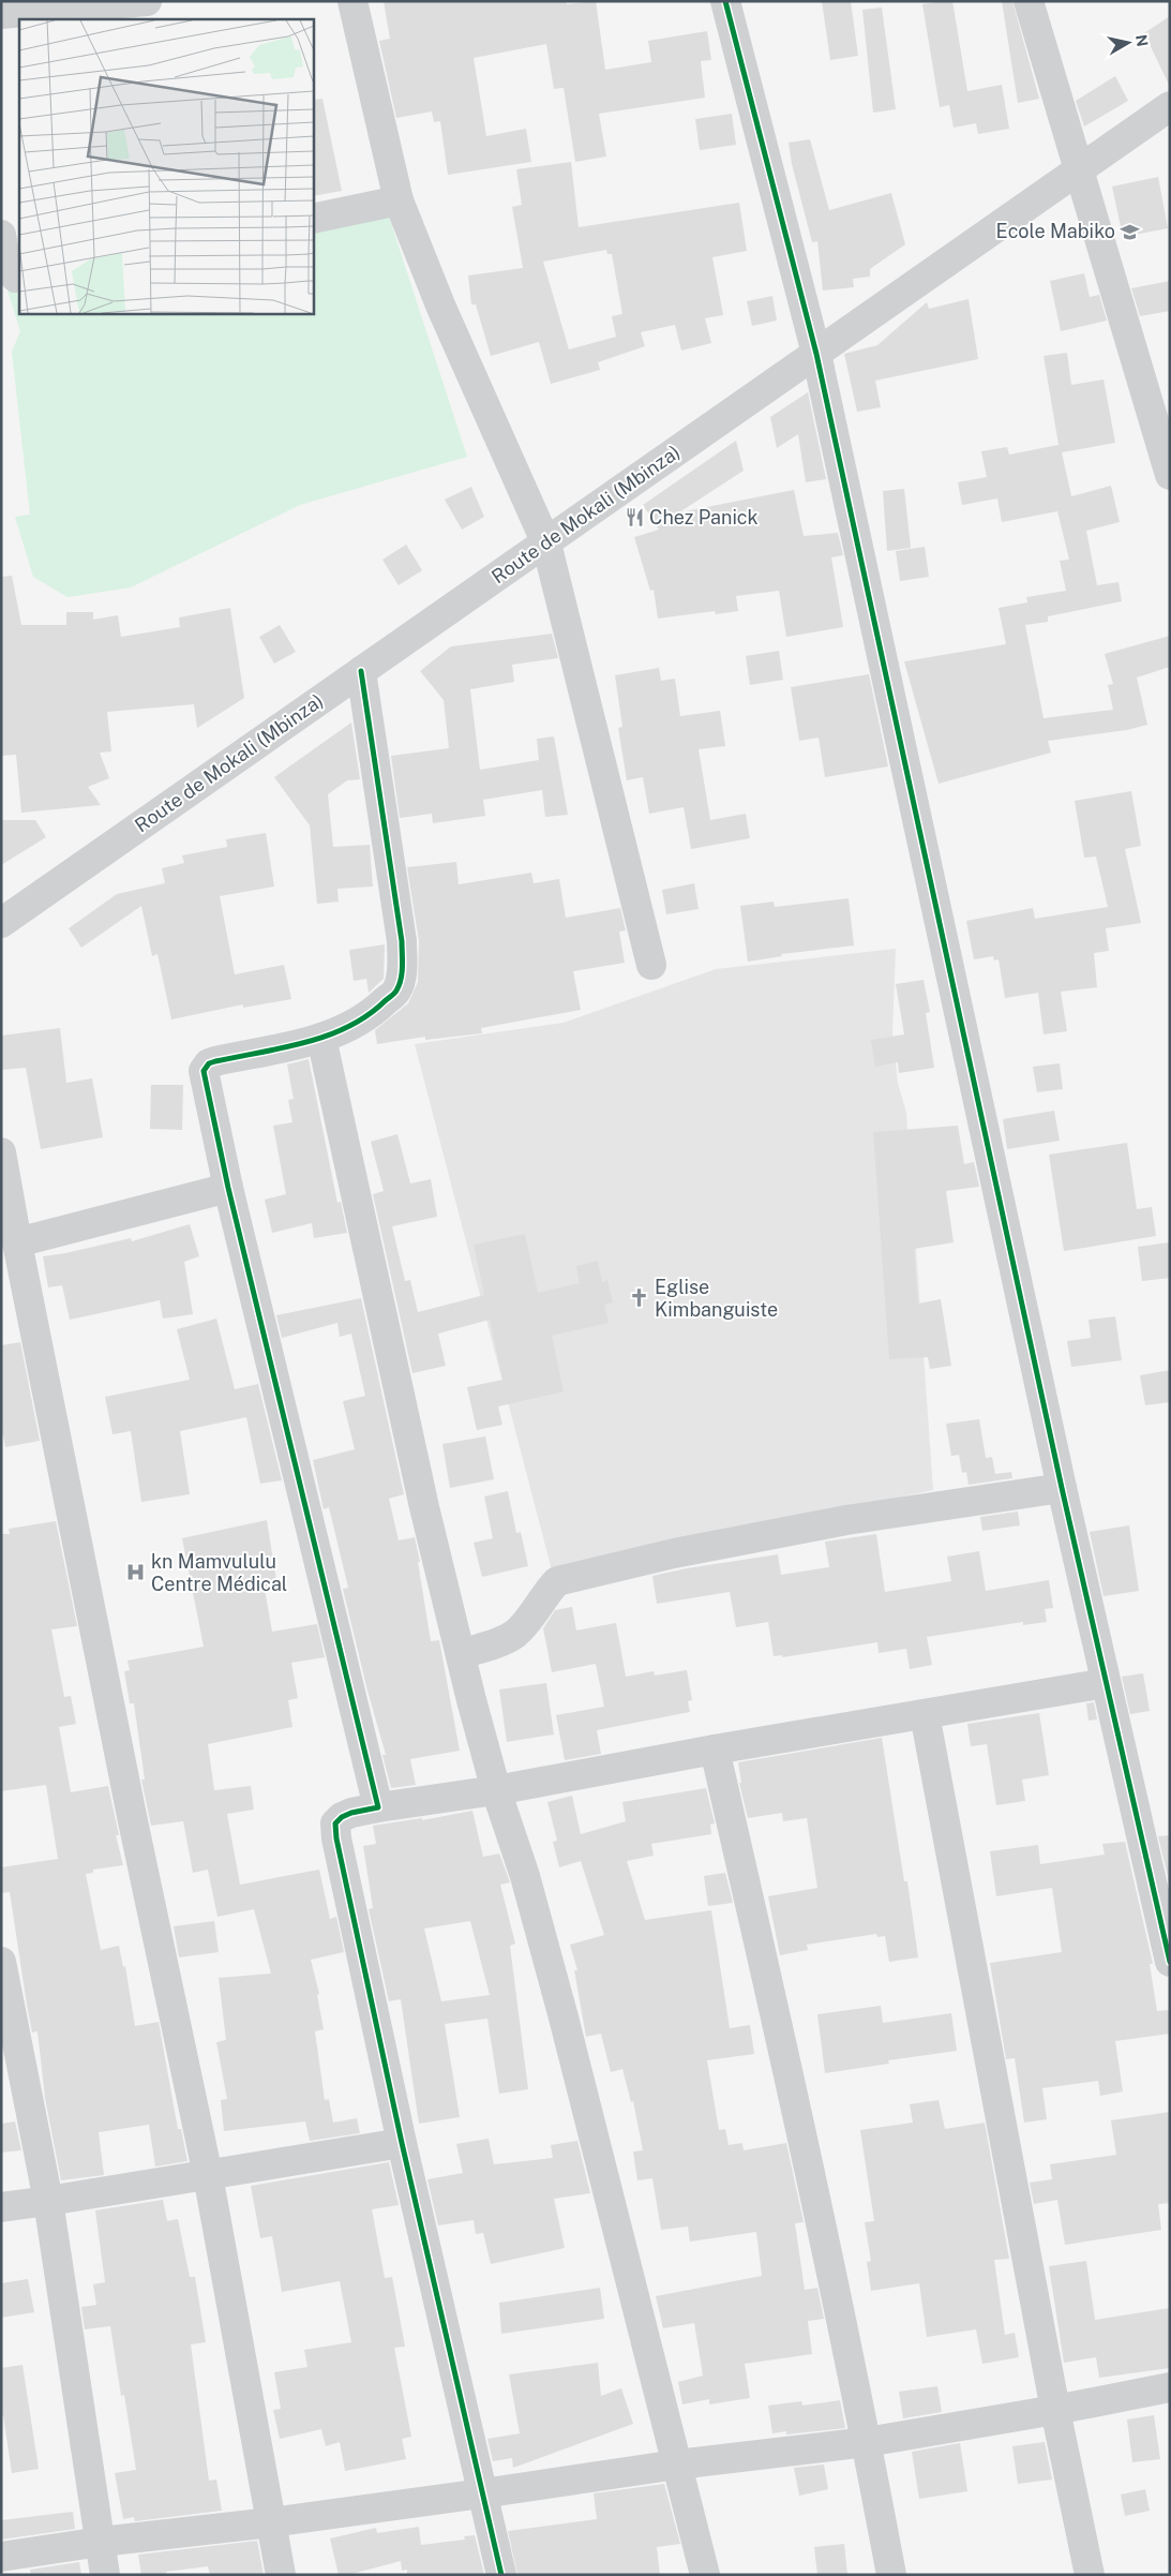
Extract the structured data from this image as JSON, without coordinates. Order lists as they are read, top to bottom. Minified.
{"streets":{"street":["Route de Mokali (Mbinza)"]},"places":{"school or university":["Ecole Mabiko"],"restaurant":["Chez Panick"],"church":["Eglise Kimbanguiste"],"hospital":["kn Mamvululu Centre Médical"]},"north":"right"}
